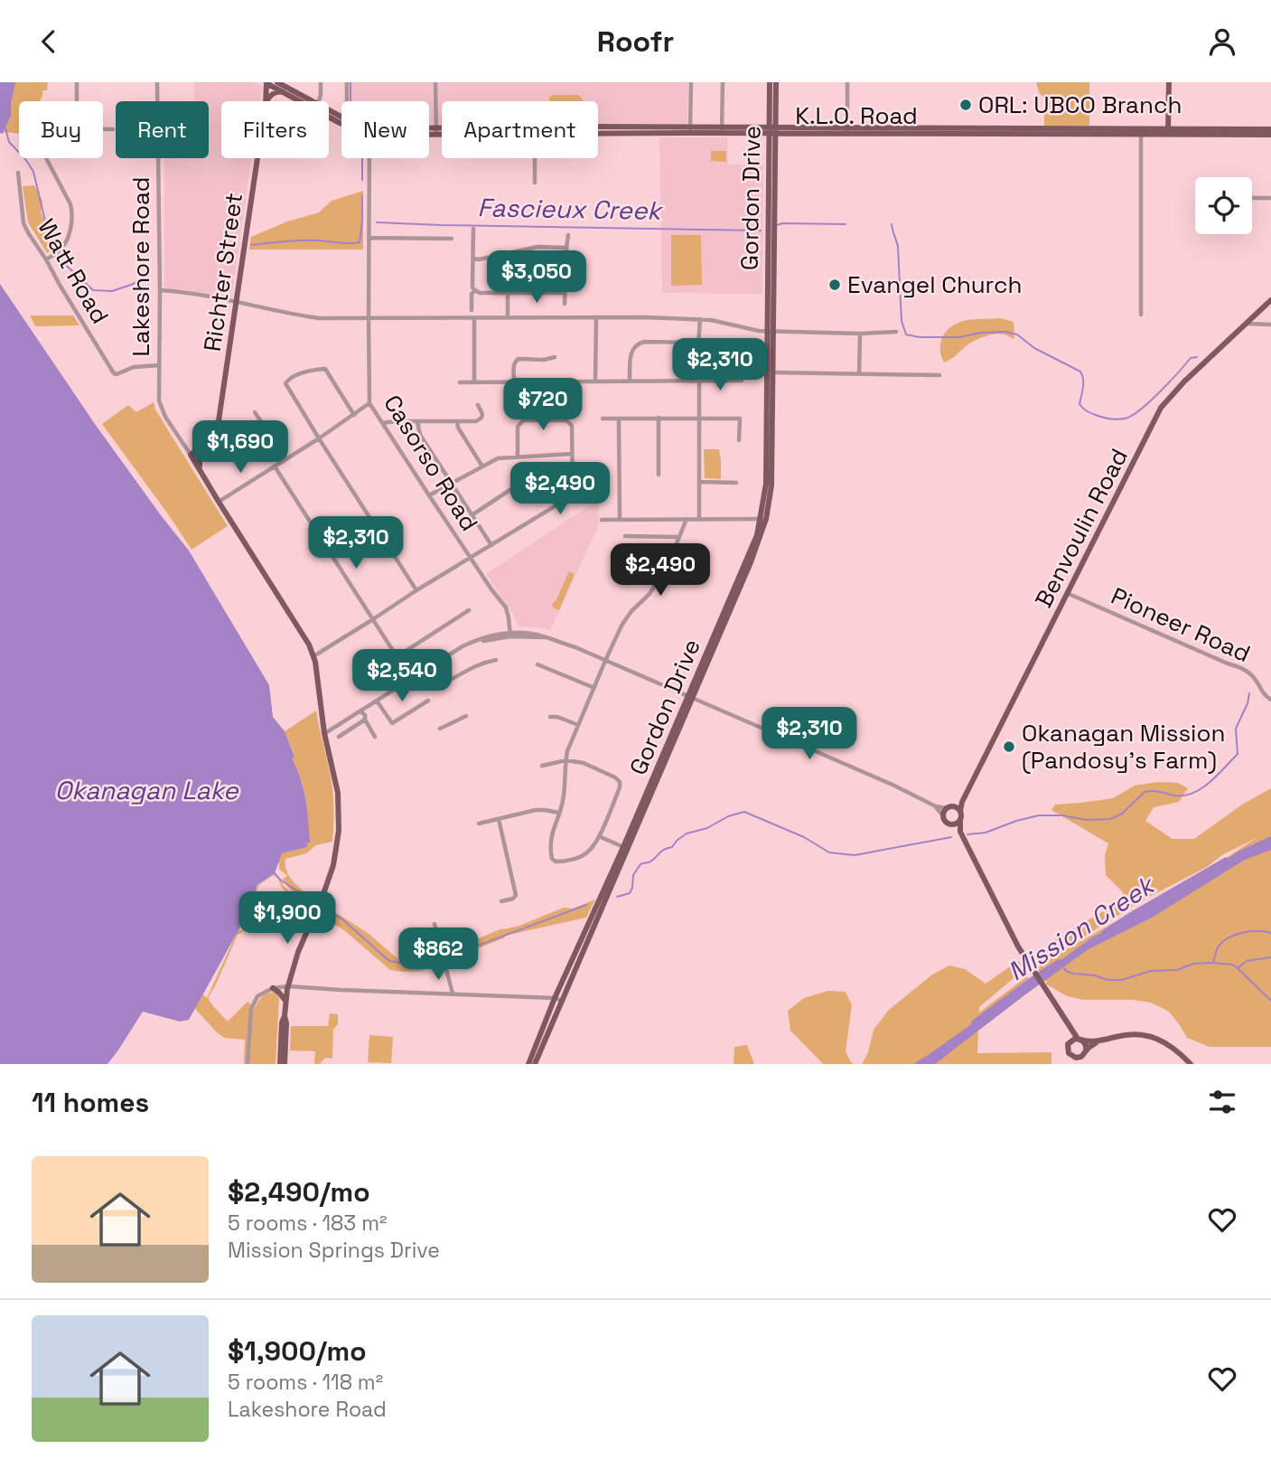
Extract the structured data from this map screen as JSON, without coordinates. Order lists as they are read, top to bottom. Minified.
{"streets":{"main road":["K.L.O. Road","Gordon Drive","Richter Street","Benvoulin Road"],"street":["Lakeshore Road","Watt Road","Casorso Road","Pioneer Road"]},"crossings":[["K.L.O. Road","Gordon Drive"],["K.L.O. Road","Richter Street"],["Lakeshore Road","Watt Road"],["Benvoulin Road","Pioneer Road"]],"water":["Fascieux Creek","Okanagan Lake","Mission Creek"],"places":["ORL: UBCO Branch","Evangel Church","Okanagan Mission (Pandosy's Farm)"],"page":{"header":"Roofr","chip":["Buy","Rent","Filters","New","Apartment"],"price":["$3,050","$2,310","$720","$1,690","$2,490","$2,310","$2,490","$2,540","$2,310","$1,900","$862"],"heading":"11 homes","list":[{"name":"$2,490/mo","note":"5 rooms · 183 m² · Mission Springs Drive"},{"name":"$1,900/mo","note":"5 rooms · 118 m² · Lakeshore Road"}]}}
